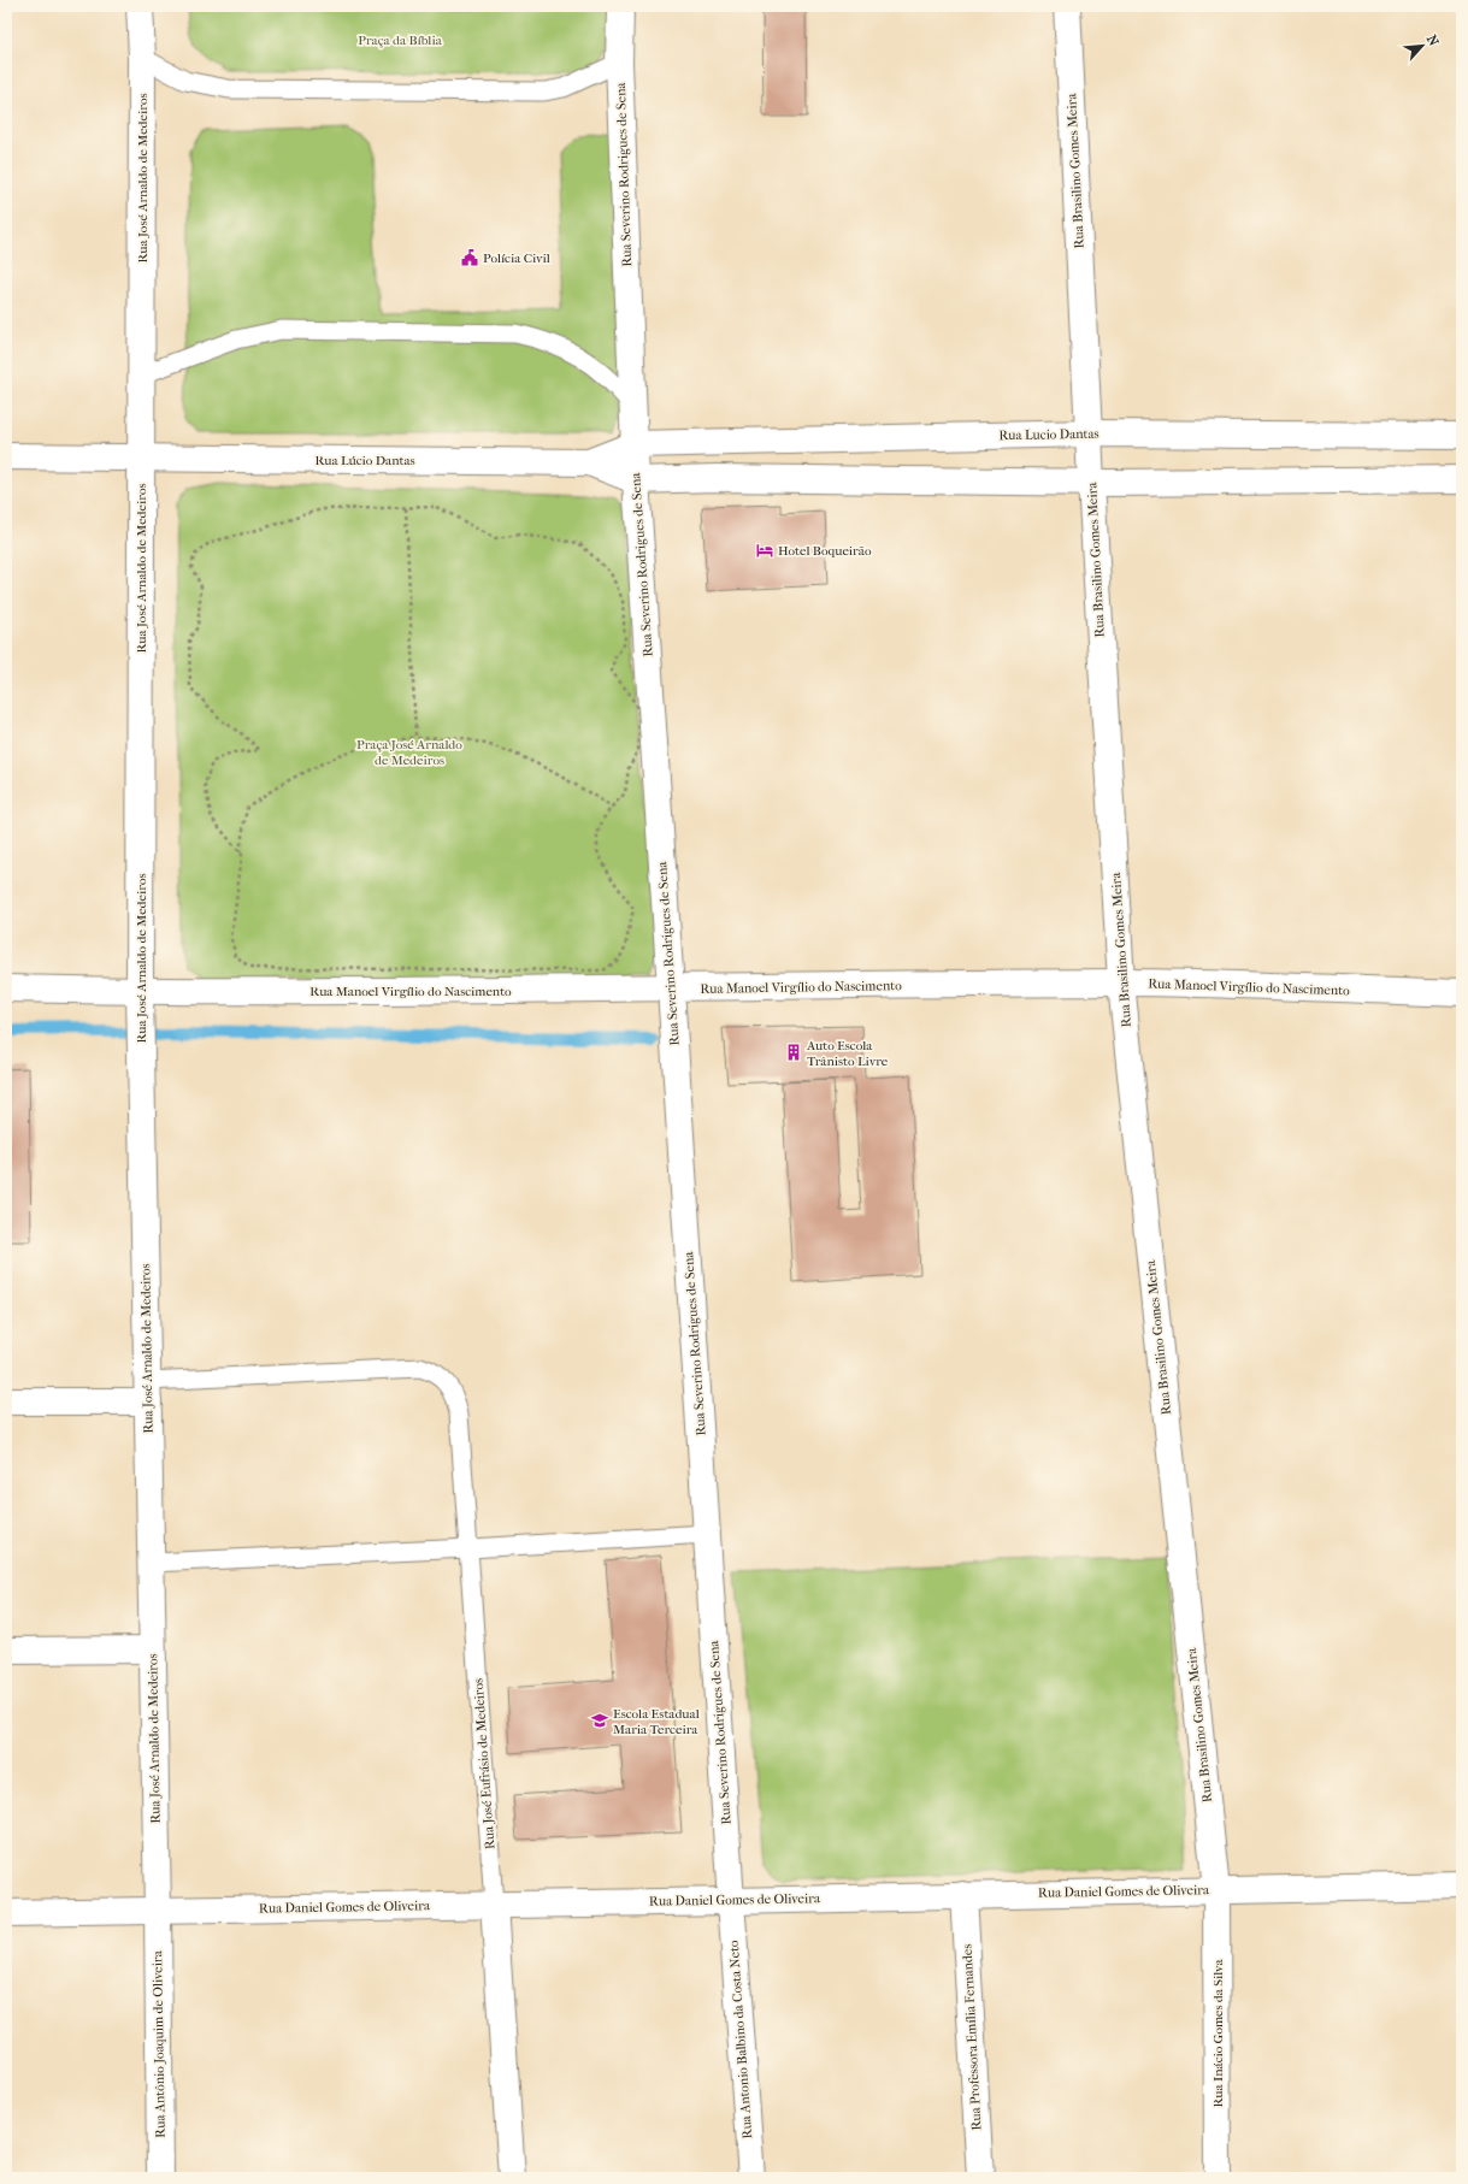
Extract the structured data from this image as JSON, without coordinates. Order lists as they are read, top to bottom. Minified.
{"streets":{"street":["Rua Brasilino Gomes Meira","Rua Severino Rodrigues de Sena","Rua José Arnaldo de Medeiros","Rua Lucio Dantas","Rua Lúcio Dantas","Rua Manoel Virgílio do Nascimento","Rua José Eufrásio de Medeiros","Rua Daniel Gomes de Oliveira","Rua Inácio Gomes da Silva","Rua Professora Emília Fernandes","Rua Antonio Balbino da Costa Neto","Rua Antônio Joaquim de Oliveira"]},"crossings":[["Rua Brasilino Gomes Meira","Rua Lucio Dantas"],["Rua Brasilino Gomes Meira","Rua Manoel Virgílio do Nascimento"],["Rua Brasilino Gomes Meira","Rua Daniel Gomes de Oliveira"],["Rua Brasilino Gomes Meira","Rua Inácio Gomes da Silva"],["Rua Severino Rodrigues de Sena","Rua Lucio Dantas"],["Rua Severino Rodrigues de Sena","Rua Lúcio Dantas"],["Rua Severino Rodrigues de Sena","Rua Manoel Virgílio do Nascimento"],["Rua Severino Rodrigues de Sena","Rua Daniel Gomes de Oliveira"],["Rua Severino Rodrigues de Sena","Rua Antonio Balbino da Costa Neto"],["Rua José Arnaldo de Medeiros","Rua Lúcio Dantas"],["Rua José Arnaldo de Medeiros","Rua Manoel Virgílio do Nascimento"],["Rua José Arnaldo de Medeiros","Rua José Eufrásio de Medeiros"],["Rua José Arnaldo de Medeiros","Rua Daniel Gomes de Oliveira"],["Rua José Arnaldo de Medeiros","Rua Antônio Joaquim de Oliveira"],["Rua Lucio Dantas","Rua Lúcio Dantas"],["Rua José Eufrásio de Medeiros","Rua Daniel Gomes de Oliveira"],["Rua Daniel Gomes de Oliveira","Rua Inácio Gomes da Silva"],["Rua Daniel Gomes de Oliveira","Rua Professora Emília Fernandes"],["Rua Daniel Gomes de Oliveira","Rua Antonio Balbino da Costa Neto"],["Rua Daniel Gomes de Oliveira","Rua Antônio Joaquim de Oliveira"]],"parks":["Praça da Bíblia","Praça José Arnaldo de Medeiros"],"places":{"public building":["Polícia Civil"],"hotel":["Hotel Boqueirão"],"building":["Auto Escola Trânisto Livre"],"school or university":["Escola Estadual Maria Terceira"]},"north":"top right"}
